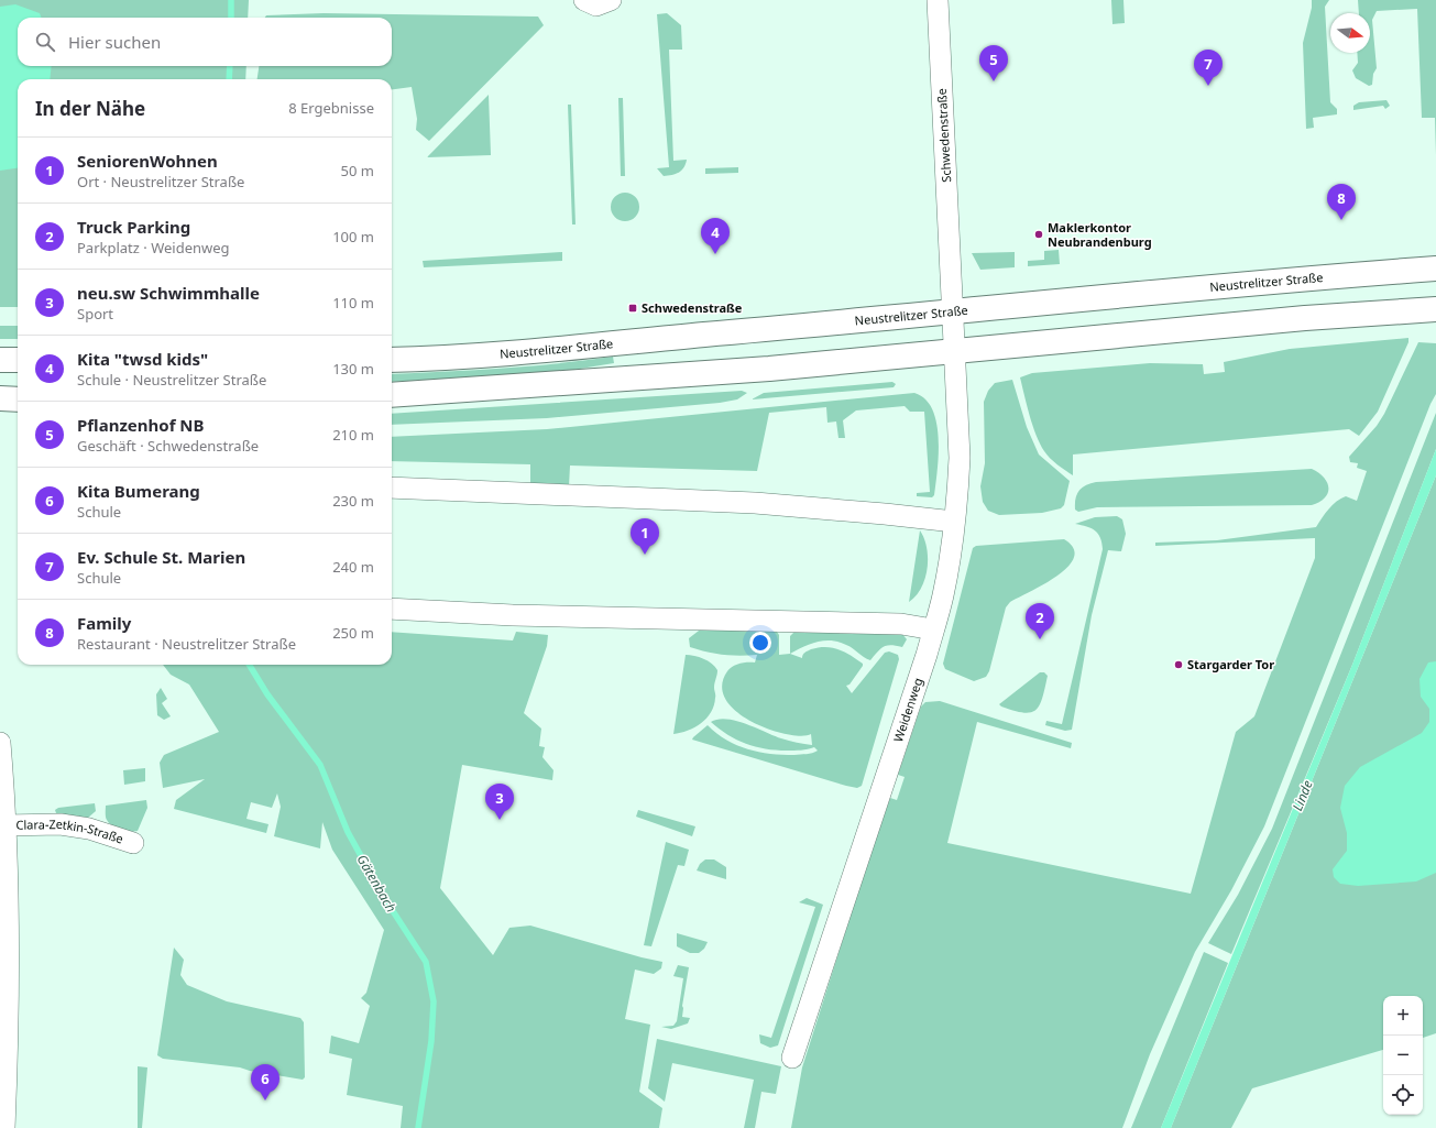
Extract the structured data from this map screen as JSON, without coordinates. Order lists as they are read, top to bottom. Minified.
{"streets":{"main road":["Neustrelitzer Straße"],"street":["Schwedenstraße","Weidenweg","Clara-Zetkin-Straße"]},"crossings":[["Schwedenstraße","Neustrelitzer Straße"],["Schwedenstraße","Weidenweg"]],"water":["Linde","Gätenbach"],"places":{"other":["Maklerkontor Neubrandenburg","Stargarder Tor"],"transit":["Schwedenstraße"]},"north":"right","page":{"search":"Hier suchen","pins":["5","7","8","4","1","2","3","6"],"heading":["In der Nähe","8 Ergebnisse"],"list":[{"mark":"1","name":"SeniorenWohnen","note":"Ort · Neustrelitzer Straße","value":"50 m"},{"mark":"2","name":"Truck Parking","note":"Parkplatz · Weidenweg","value":"100 m"},{"mark":"3","name":"neu.sw Schwimmhalle","note":"Sport","value":"110 m"},{"mark":"4","name":"Kita \"twsd kids\"","note":"Schule · Neustrelitzer Straße","value":"130 m"},{"mark":"5","name":"Pflanzenhof NB","note":"Geschäft · Schwedenstraße","value":"210 m"},{"mark":"6","name":"Kita Bumerang","note":"Schule","value":"230 m"},{"mark":"7","name":"Ev. Schule St. Marien","note":"Schule","value":"240 m"},{"mark":"8","name":"Family","note":"Restaurant · Neustrelitzer Straße","value":"250 m"}],"map_buttons":["+","−"]}}
